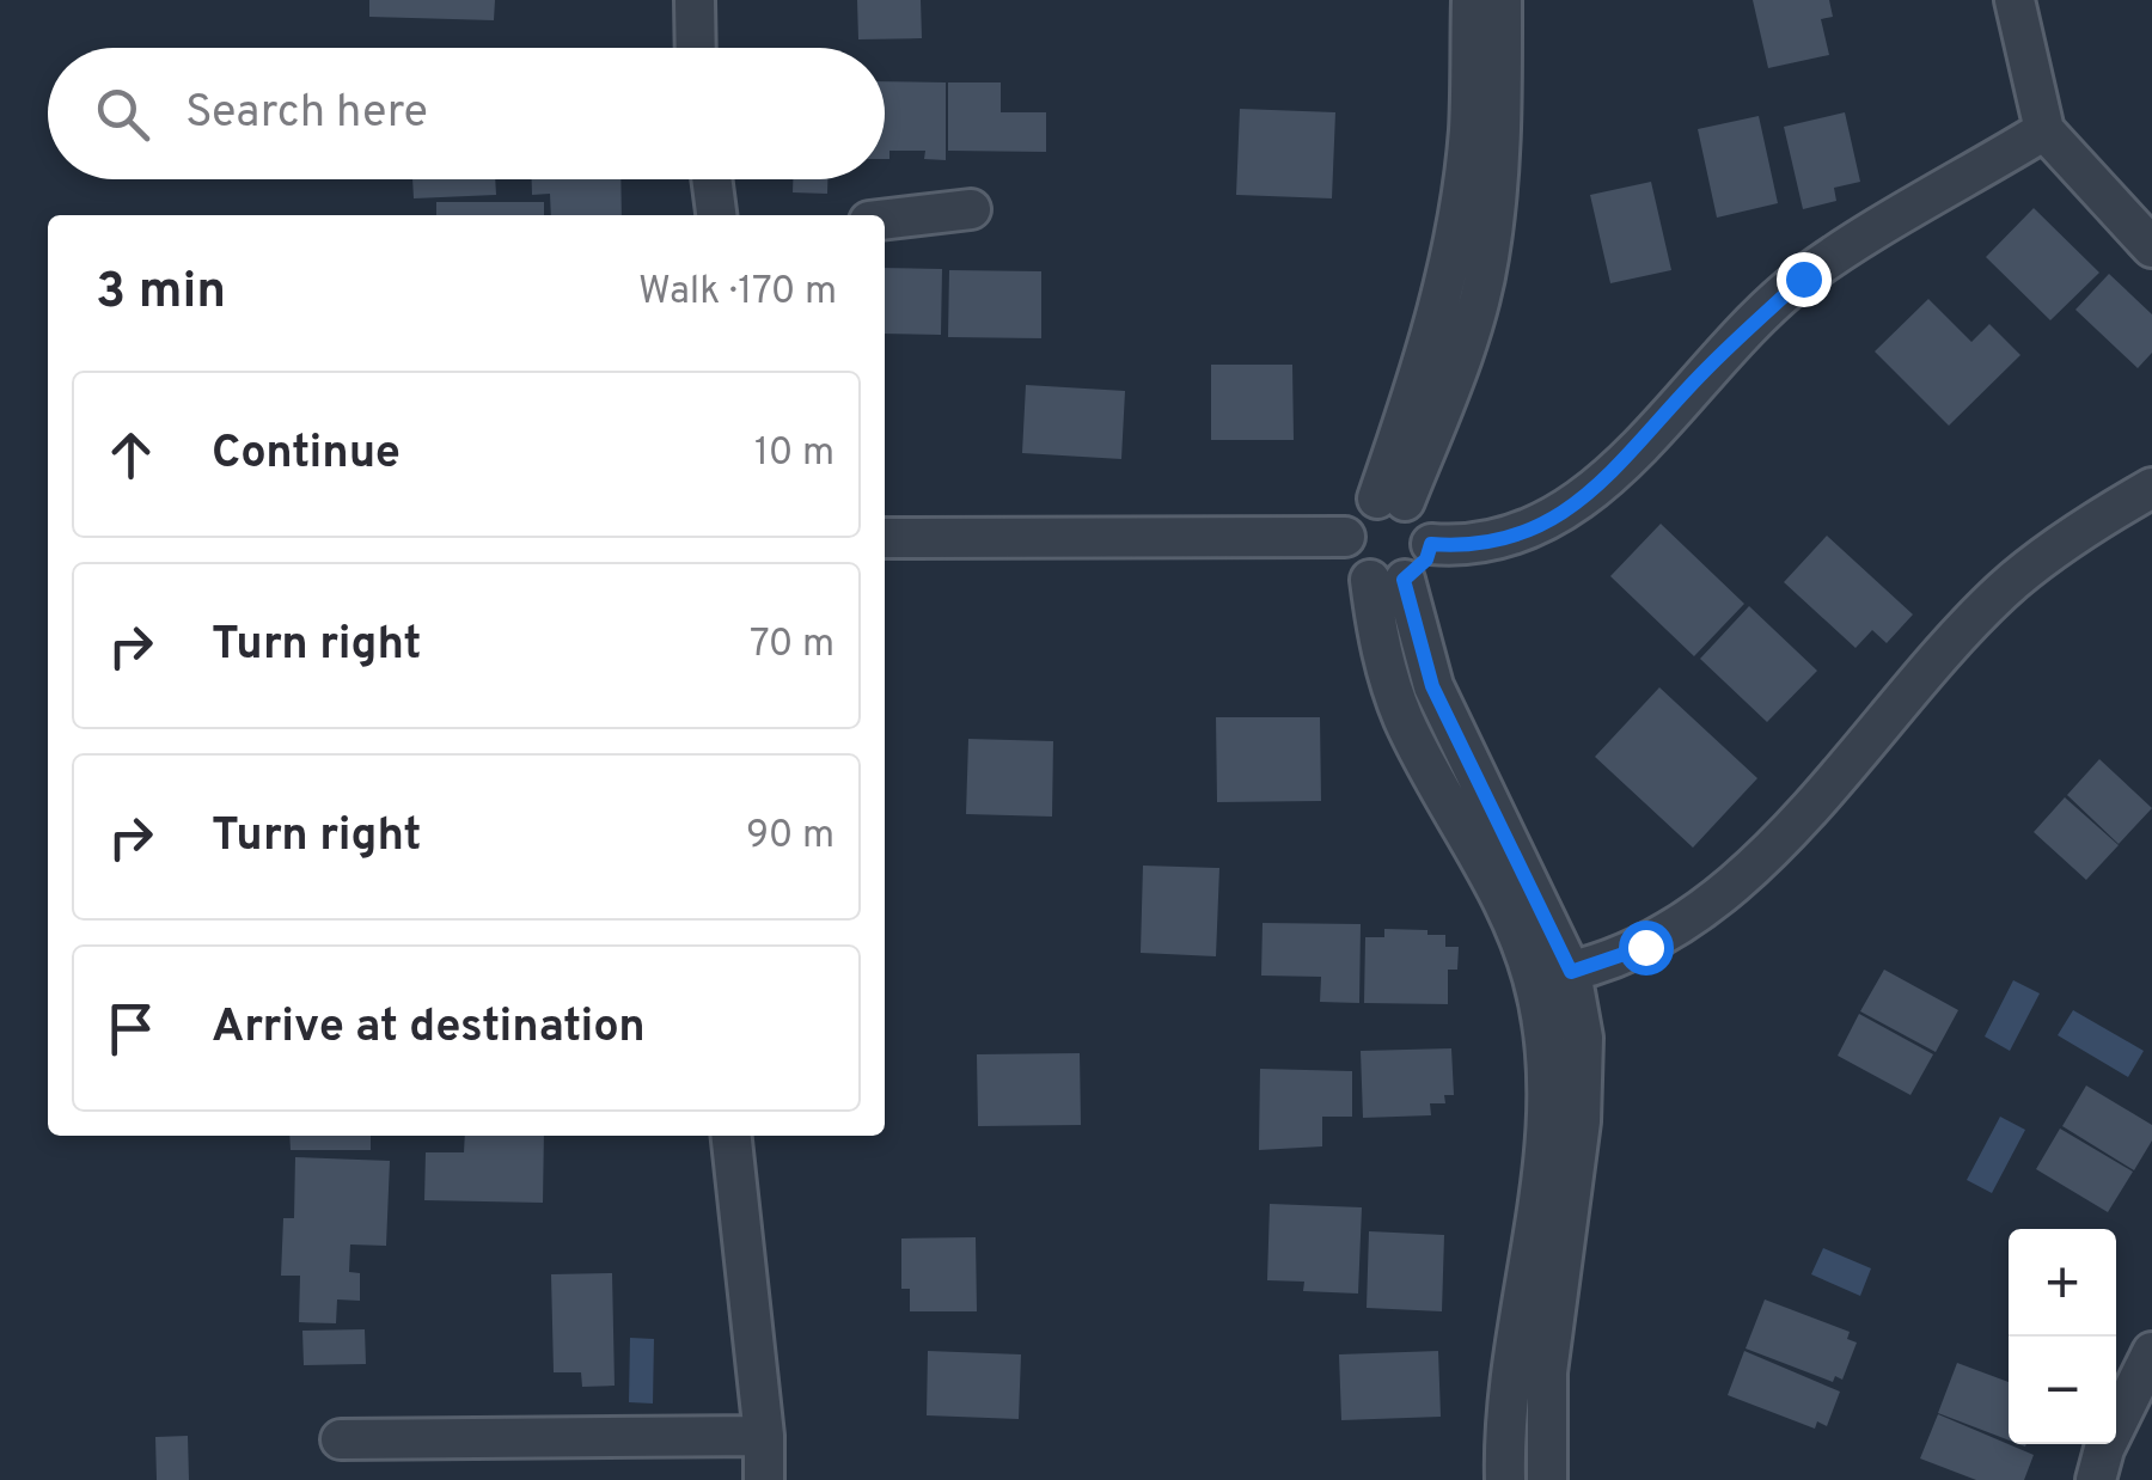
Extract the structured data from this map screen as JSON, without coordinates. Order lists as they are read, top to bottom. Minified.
{"page":{"search":"Search here","heading":["3 min","Walk · 170 m"],"list":[["Continue","10 m"],["Turn right","70 m"],["Turn right","90 m"],"Arrive at destination"],"map_buttons":["+","−"]}}
